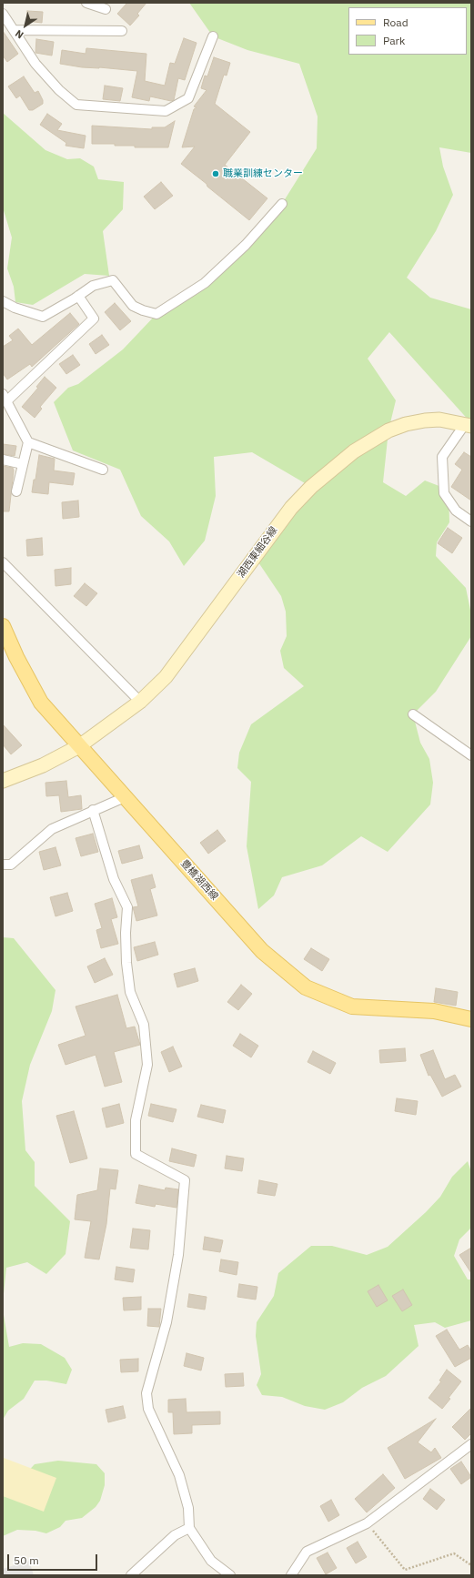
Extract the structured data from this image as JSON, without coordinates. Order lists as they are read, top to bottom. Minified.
{"streets":{"main road":["湖西東細谷線","豊橋湖西線"]},"crossings":[["湖西東細谷線","豊橋湖西線"]],"places":["職業訓練センター"],"legend":["Road","Park"],"scale_bar":"50 m","north":"bottom left"}
